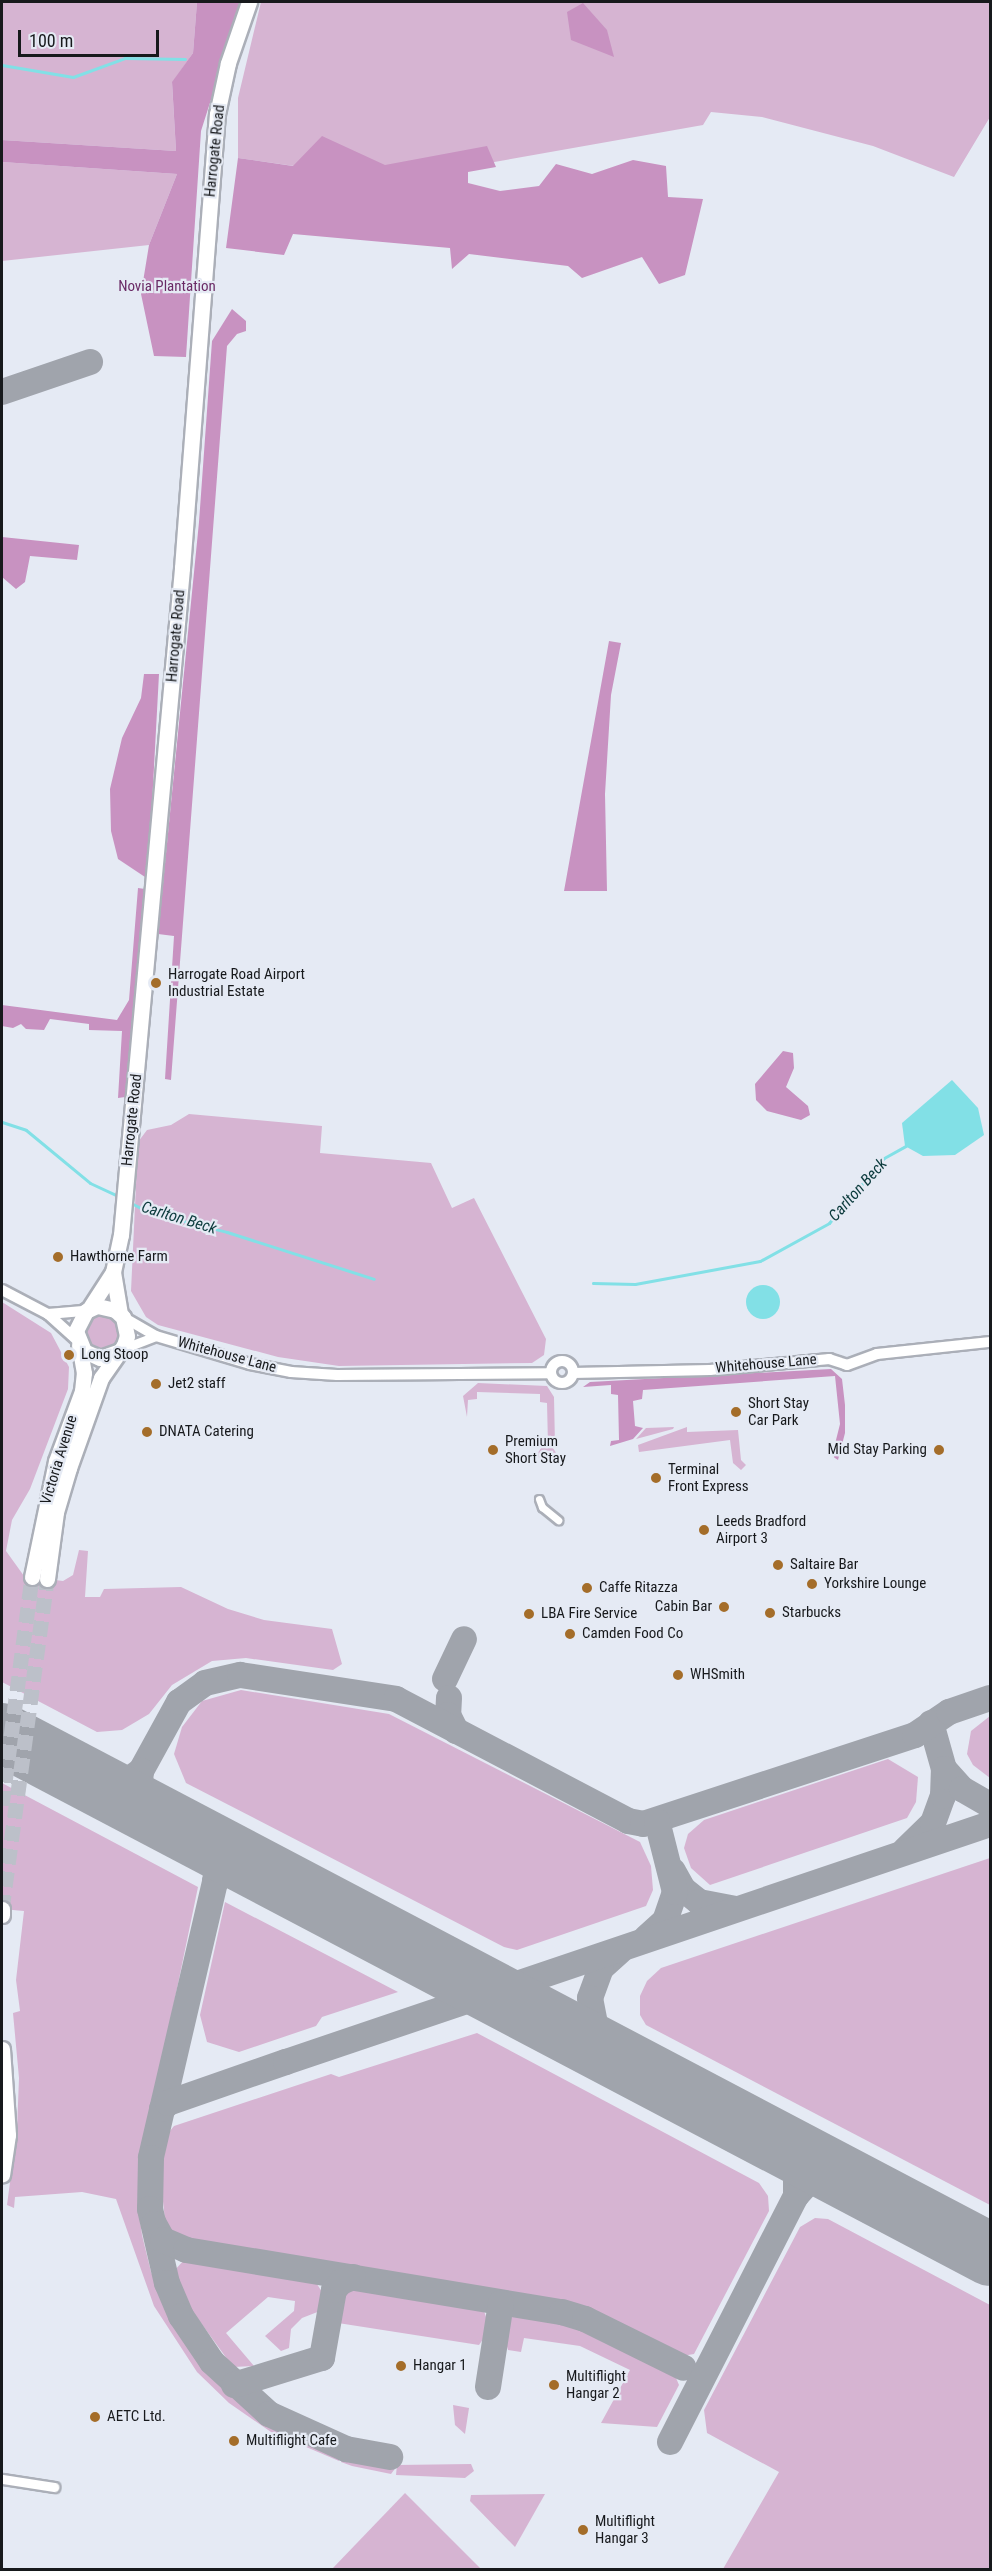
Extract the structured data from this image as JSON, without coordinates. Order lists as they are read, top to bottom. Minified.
{"streets":{"highway":["Harrogate Road","Victoria Avenue"],"street":["Whitehouse Lane"]},"crossings":[["Harrogate Road","Whitehouse Lane"],["Harrogate Road","Victoria Avenue"],["Whitehouse Lane","Victoria Avenue"]],"water":["Carlton Beck"],"parks":["Novia Plantation"],"places":["Harrogate Road Airport Industrial Estate","Hawthorne Farm","Long Stoop","Jet2 staff","Short Stay Car Park","DNATA Catering","Premium Short Stay","Mid Stay Parking","Terminal Front Express","Leeds Bradford Airport 3","Saltaire Bar","Yorkshire Lounge","Caffe Ritazza","Cabin Bar","Starbucks","LBA Fire Service","Camden Food Co","WHSmith","Hangar 1","Multiflight Hangar 2","AETC Ltd.","Multiflight Cafe","Multiflight Hangar 3"],"scale_bar":"100 m"}
